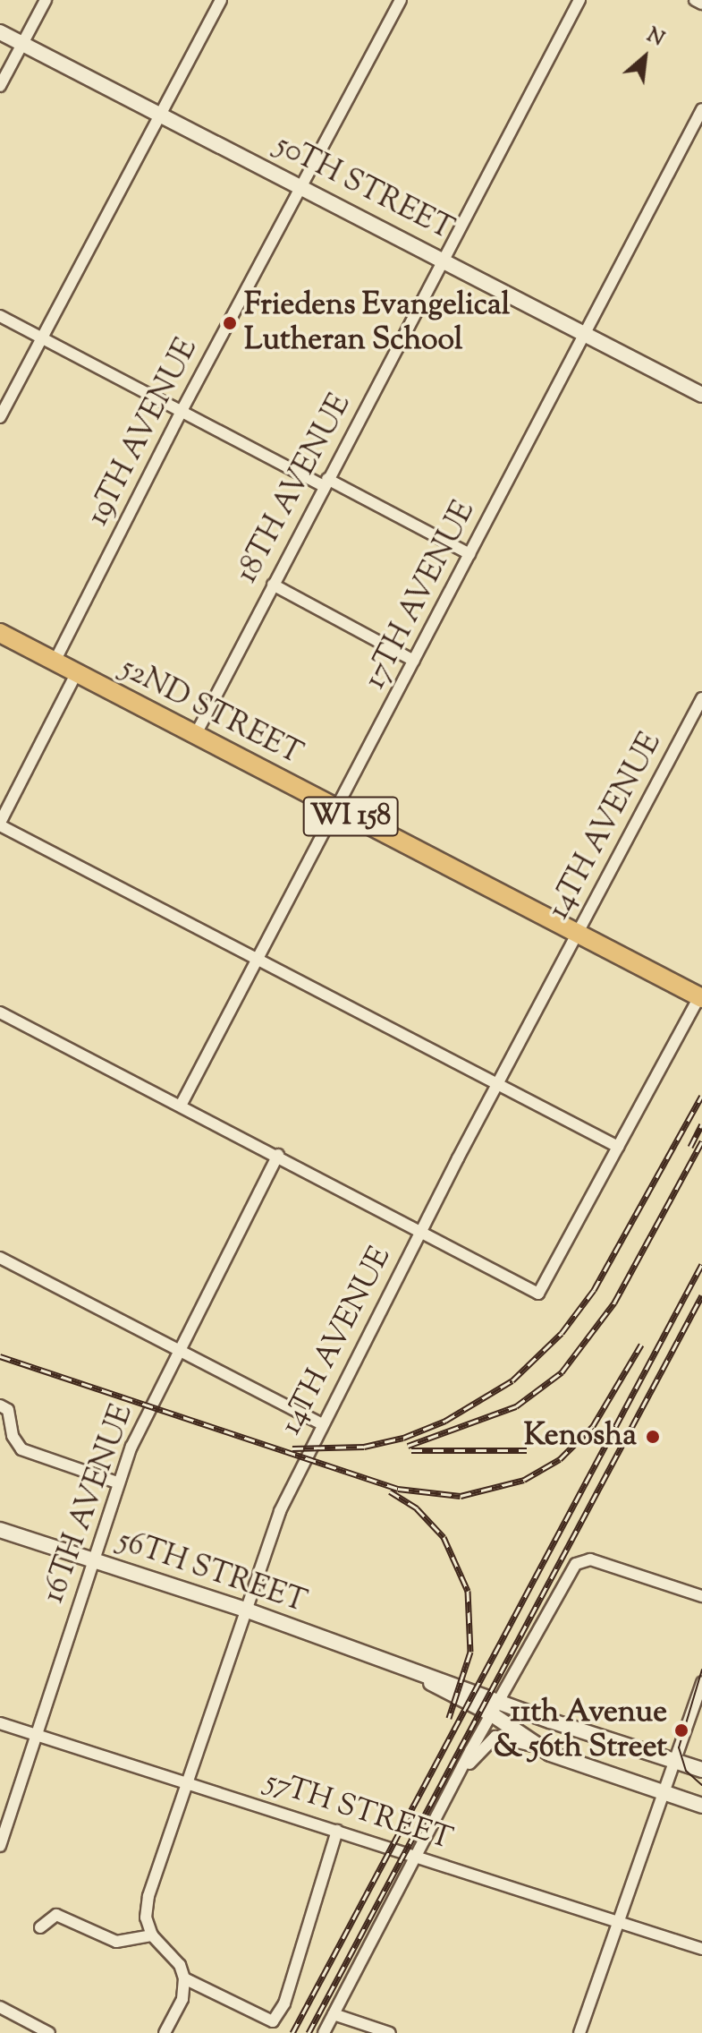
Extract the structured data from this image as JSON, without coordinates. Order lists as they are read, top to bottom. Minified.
{"streets":{"main road":["52ND STREET","WI 158"],"street":["50TH STREET","19TH AVENUE","18TH AVENUE","17TH AVENUE","14TH AVENUE","16TH AVENUE","56TH STREET","57TH STREET"]},"crossings":[["50TH STREET","19TH AVENUE"],["50TH STREET","18TH AVENUE"],["50TH STREET","17TH AVENUE"],["19TH AVENUE","52ND STREET"],["18TH AVENUE","52ND STREET"],["17TH AVENUE","52ND STREET"],["52ND STREET","14TH AVENUE"],["14TH AVENUE","56TH STREET"],["14TH AVENUE","57TH STREET"],["16TH AVENUE","56TH STREET"],["16TH AVENUE","57TH STREET"]],"places":["Friedens Evangelical Lutheran School","Kenosha","11th Avenue & 56th Street"],"north":"top right"}
